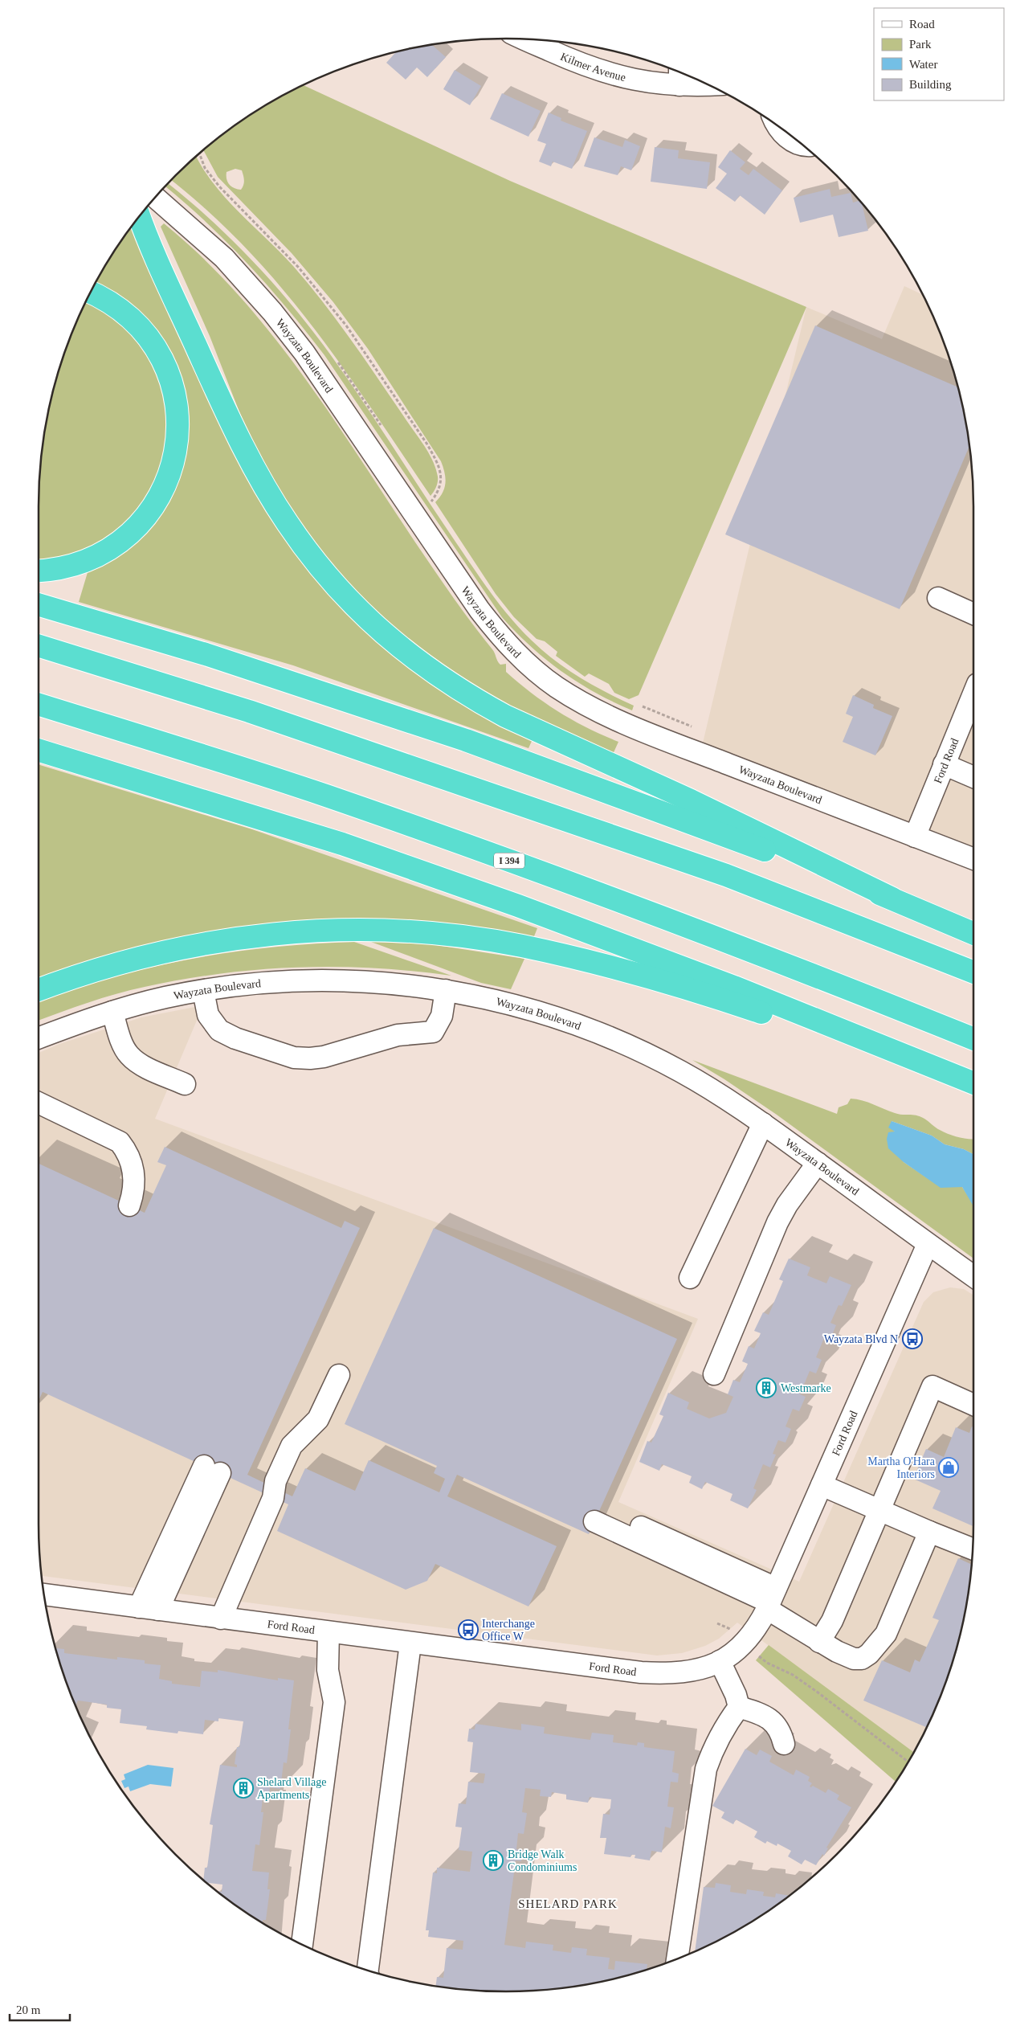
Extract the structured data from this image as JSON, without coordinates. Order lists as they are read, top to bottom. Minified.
{"streets":{"highway":["I 394"],"street":["Kilmer Avenue","Wayzata Boulevard","Ford Road"]},"crossings":[["Wayzata Boulevard","Ford Road"]],"districts":["SHELARD PARK"],"places":{"bus stop":["Wayzata Blvd N","Interchange Office W"],"building":["Westmarke","Shelard Village Apartments","Bridge Walk Condominiums"],"shop":["Martha O'Hara Interiors"]},"legend":["Road","Park","Water","Building"],"scale_bar":"20 m"}
